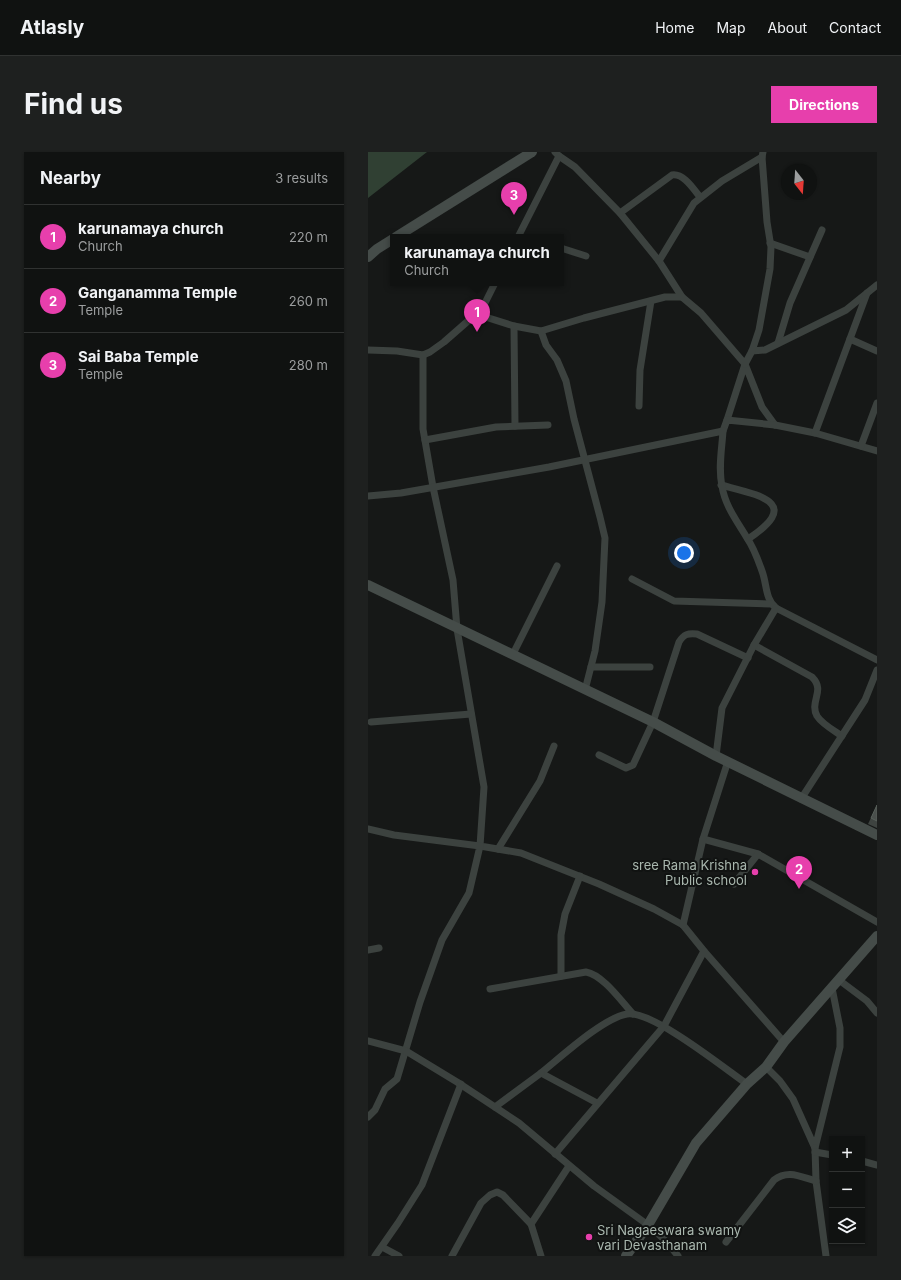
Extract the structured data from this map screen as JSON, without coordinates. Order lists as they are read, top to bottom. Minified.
{"places":["sree Rama Krishna Public school","Sri Nagaeswara swamy vari Devasthanam"],"north":"bottom","page":{"header":"Atlasly","nav":["Home","Map","About","Contact"],"buttons":"Directions","title":"Find us","heading":["Nearby","3 results"],"pins":["3","1","2"],"list":[{"mark":"1","name":"karunamaya church","note":"Church","value":"220 m"},{"mark":"2","name":"Ganganamma Temple","note":"Temple","value":"260 m"},{"mark":"3","name":"Sai Baba Temple","note":"Temple","value":"280 m"}],"popup":["karunamaya church","Church"],"map_buttons":["+","−"]}}
